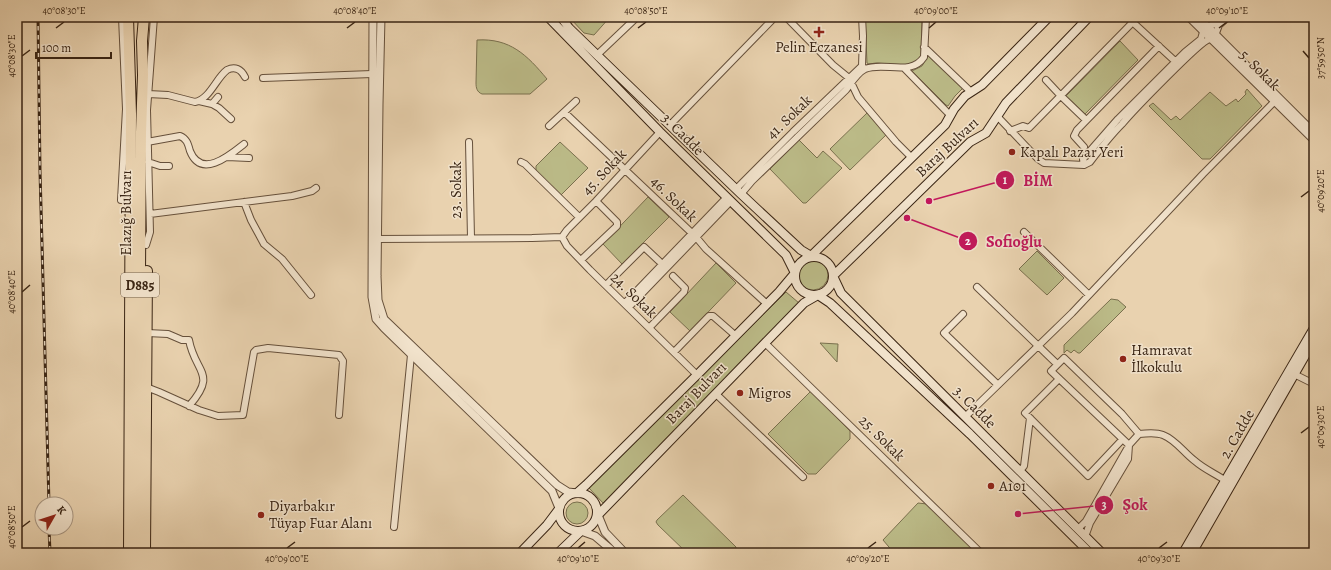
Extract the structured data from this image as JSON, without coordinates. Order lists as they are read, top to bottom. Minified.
{"streets":{"highway":["Elazığ Bulvarı","D885"],"main road":["3. Cadde","Baraj Bulvarı","2. Cadde"],"street":["5. Sokak","41. Sokak","45. Sokak","23. Sokak","46. Sokak","24. Sokak","25. Sokak"]},"crossings":[["41. Sokak","3. Cadde"],["3. Cadde","Baraj Bulvarı"],["3. Cadde","45. Sokak"],["Baraj Bulvarı","46. Sokak"],["Baraj Bulvarı","24. Sokak"],["Baraj Bulvarı","25. Sokak"],["45. Sokak","46. Sokak"],["45. Sokak","24. Sokak"]],"places":{"health":["Pelin Eczanesi"],"other":["Kapalı Pazar Yeri","BİM","Sofioğlu","Hamravat İlkokulu","Migros","A101","Şok","Diyarbakır Tüyap Fuar Alanı"]},"scale_bar":"100 m","north":"top right","coordinates":["40°08'30\"E","40°08'40\"E","40°08'50\"E","40°09'00\"E","40°09'10\"E","37°59'50\"N","40°09'20\"E","40°09'30\"E"]}
